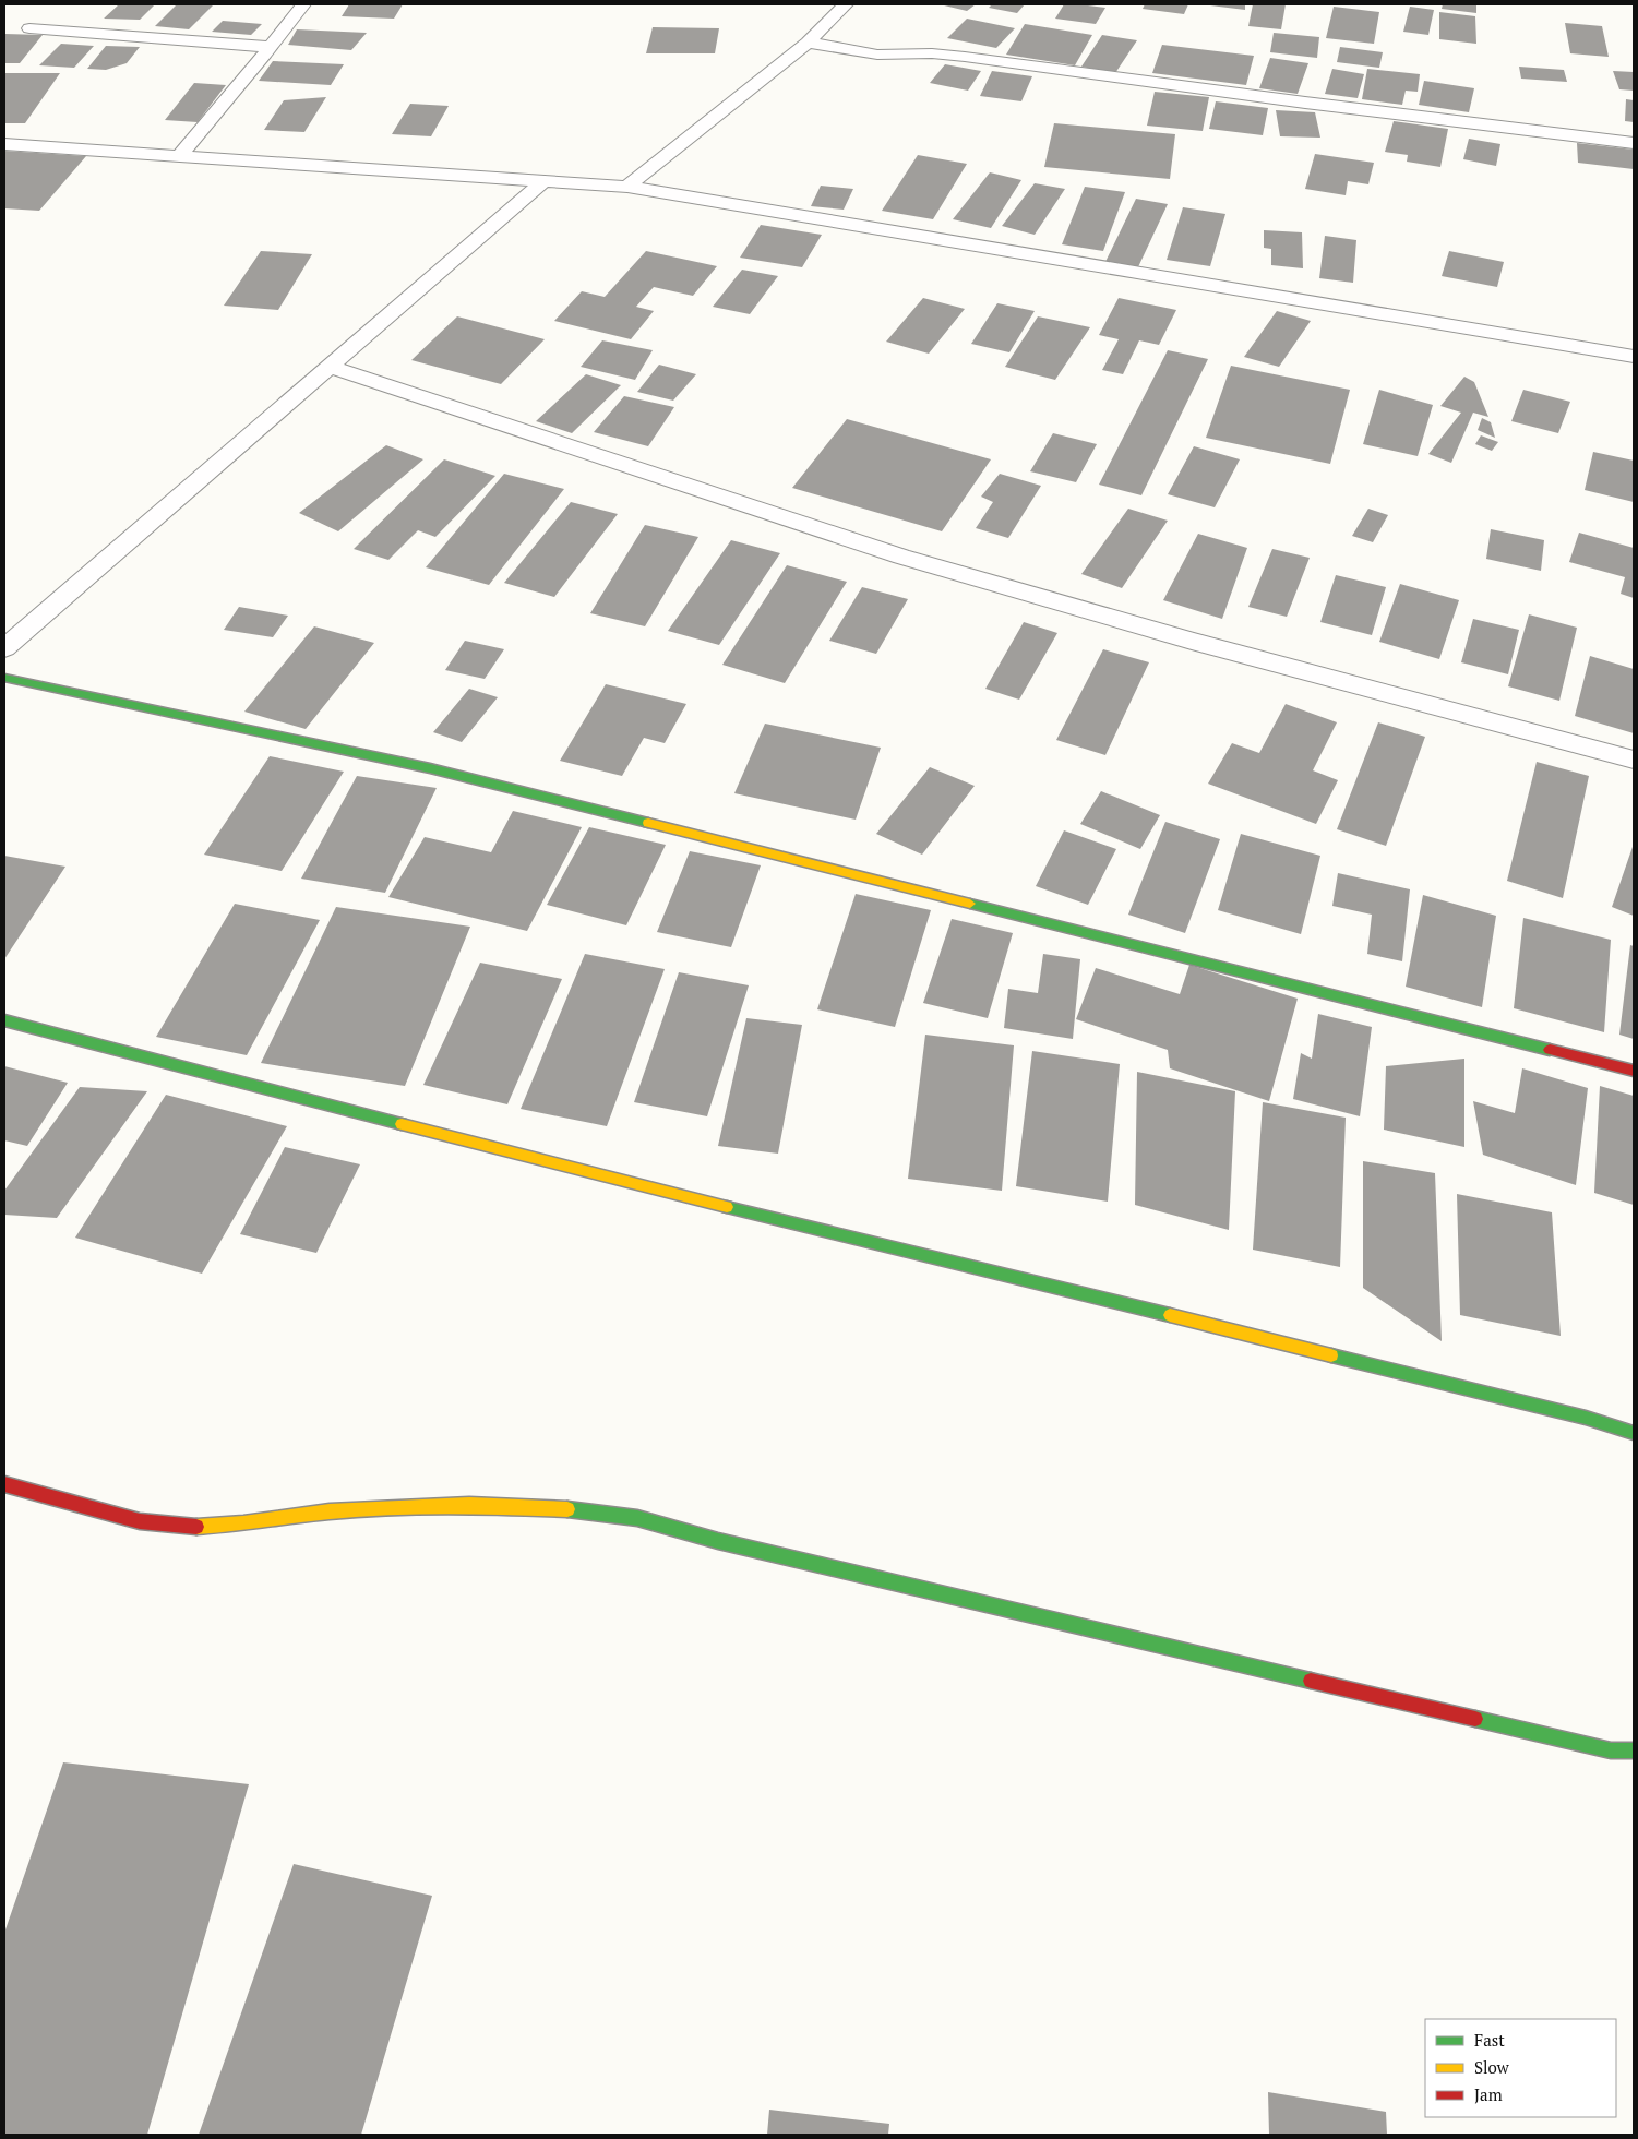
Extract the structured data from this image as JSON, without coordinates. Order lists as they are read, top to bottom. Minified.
{"legend":["Fast","Slow","Jam"]}
